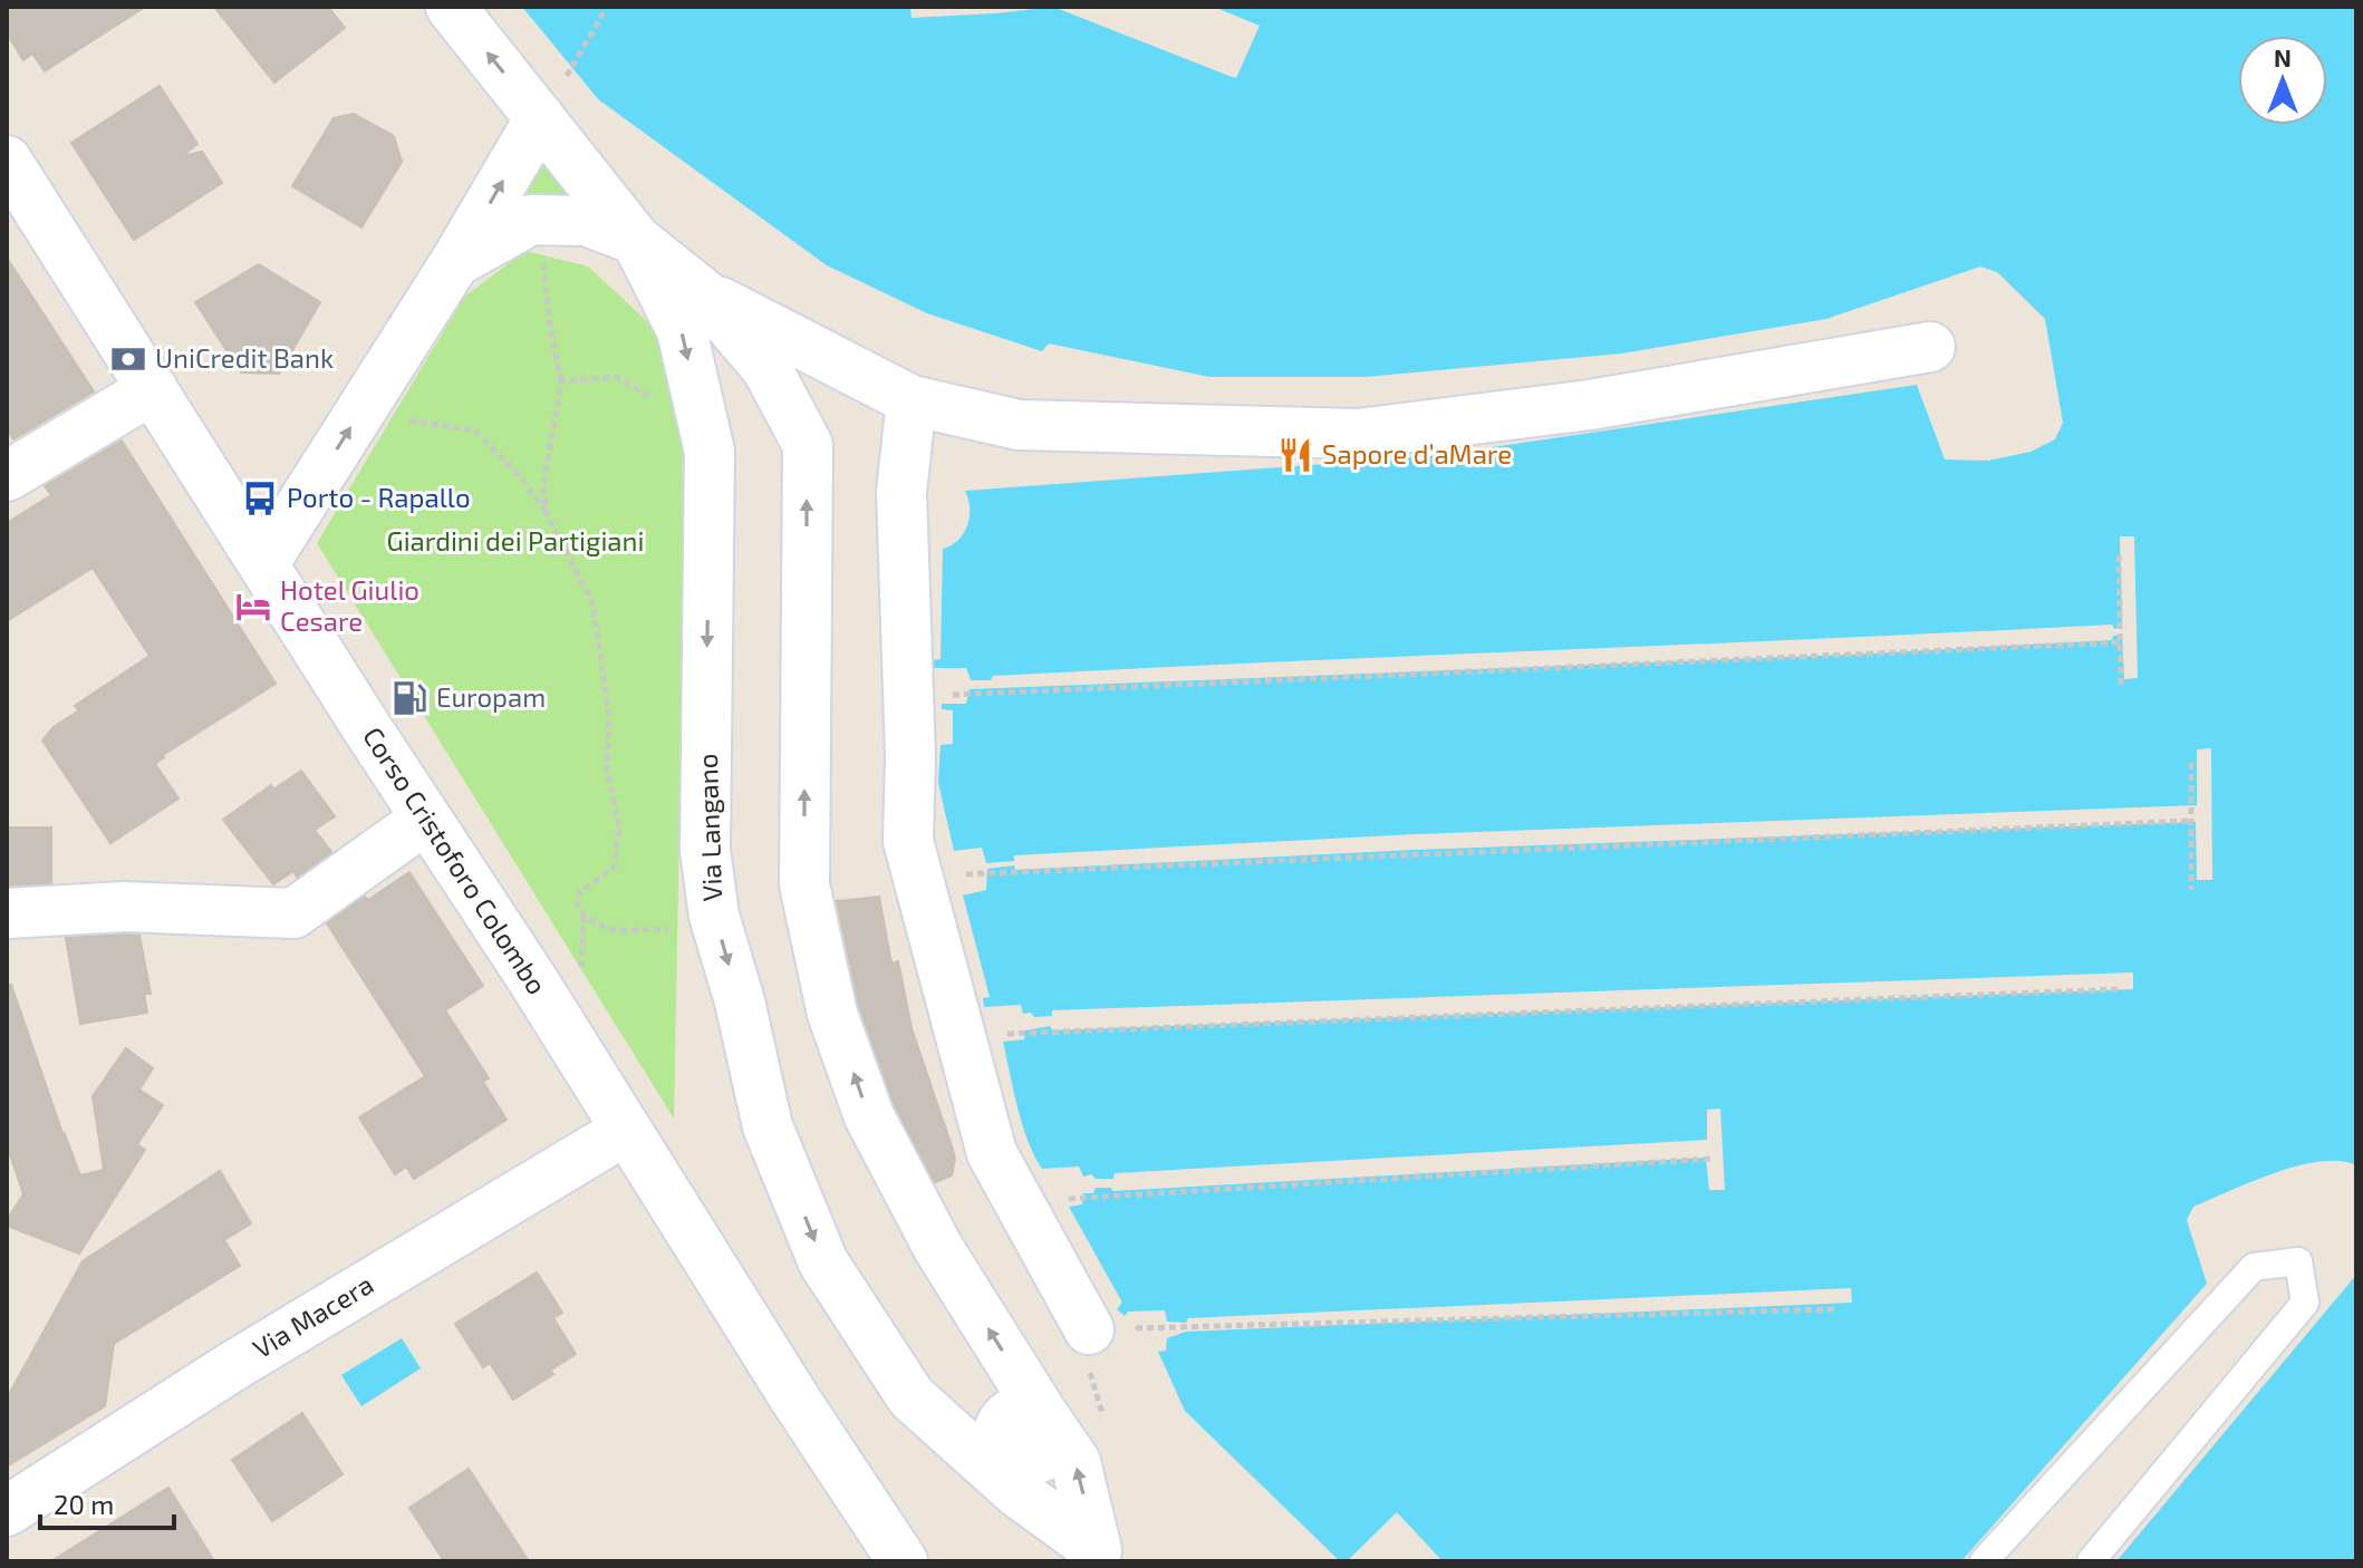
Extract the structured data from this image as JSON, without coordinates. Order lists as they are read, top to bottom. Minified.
{"streets":{"street":["Via Langano","Corso Cristoforo Colombo","Via Macera"]},"crossings":[["Corso Cristoforo Colombo","Via Macera"]],"parks":["Giardini dei Partigiani"],"places":{"bank":["UniCredit Bank"],"restaurant":["Sapore d’aMare"],"bus stop":["Porto - Rapallo"],"hotel":["Hotel Giulio Cesare"],"fuel station":["Europam"]},"scale_bar":"20 m","north":"top"}
